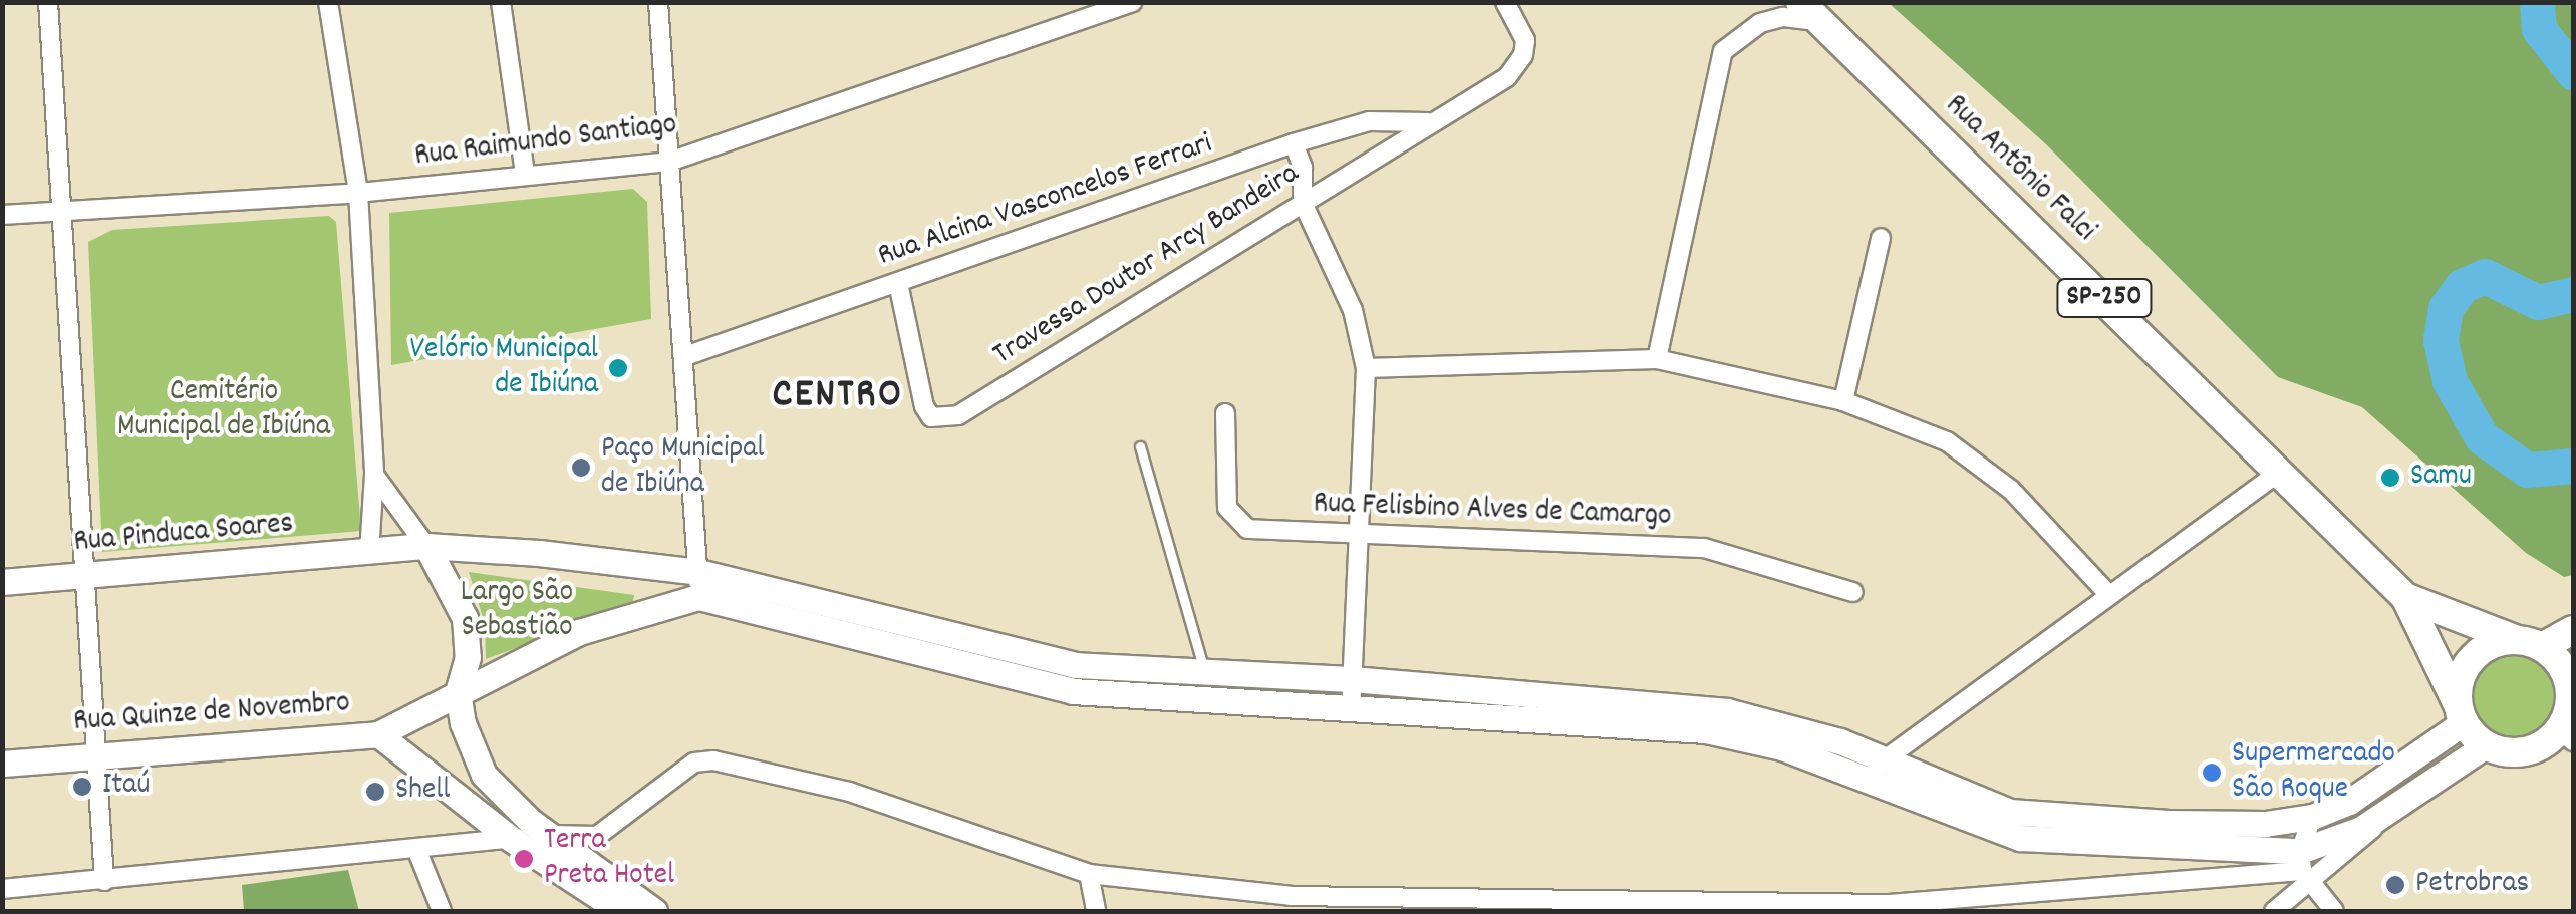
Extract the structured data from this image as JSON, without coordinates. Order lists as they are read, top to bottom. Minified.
{"streets":{"main road":["Rua Antônio Falci","SP-250","Rua Pinduca Soares","Rua Quinze de Novembro"],"street":["Rua Raimundo Santiago","Rua Alcina Vasconcelos Ferrari","Travessa Doutor Arcy Bandeira","Rua Felisbino Alves de Camargo"]},"crossings":[["Rua Antônio Falci","SP-250"],["Rua Alcina Vasconcelos Ferrari","Travessa Doutor Arcy Bandeira"],["Rua Pinduca Soares","Rua Quinze de Novembro"]],"districts":["CENTRO"],"parks":["Cemitério Municipal de Ibiúna","Largo São Sebastião"],"places":["Velório Municipal de Ibiúna","Paço Municipal de Ibiúna","Samu","Supermercado São Roque","Itaú","Shell","Terra Preta Hotel","Petrobras"]}
